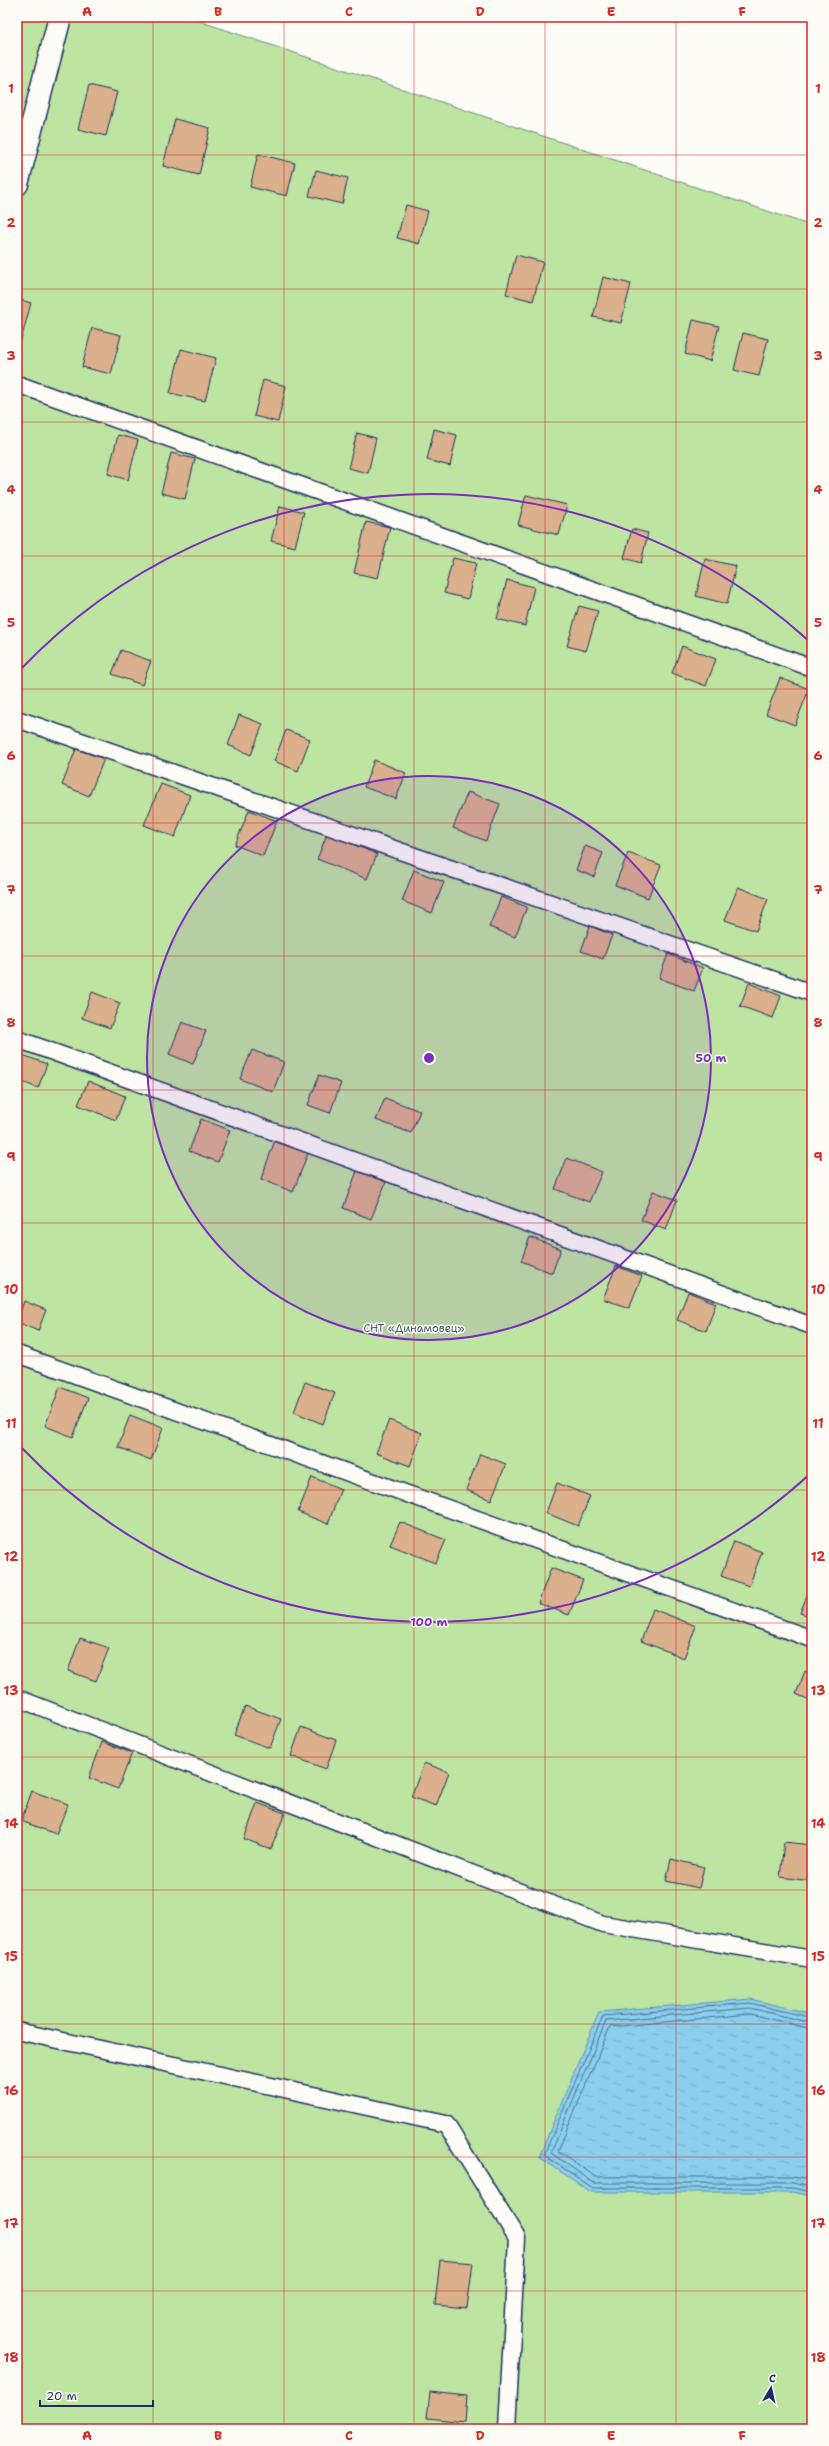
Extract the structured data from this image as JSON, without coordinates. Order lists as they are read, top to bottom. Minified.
{"parks":["СНТ «Динамовец»"],"scale_bar":"20 m","north":"top","grid":{"columns":["A","B","C","D","E","F"],"rows":["1","2","3","4","5","6","7","8","9","10","11","12","13","14","15","16","17","18"]},"rings":["50 m","100 m"]}
